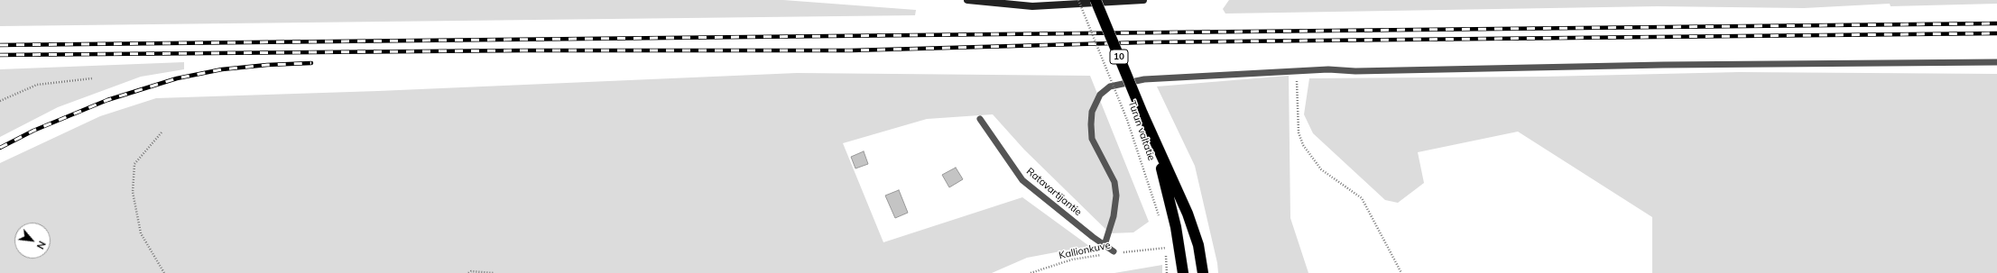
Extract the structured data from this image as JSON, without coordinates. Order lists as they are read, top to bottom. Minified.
{"streets":{"highway":["10","Turun valtatie"],"lane":["Ratavartijantie"],"path":["Kallionkuve"]},"crossings":[["Ratavartijantie","Kallionkuve"]],"north":"bottom right"}
